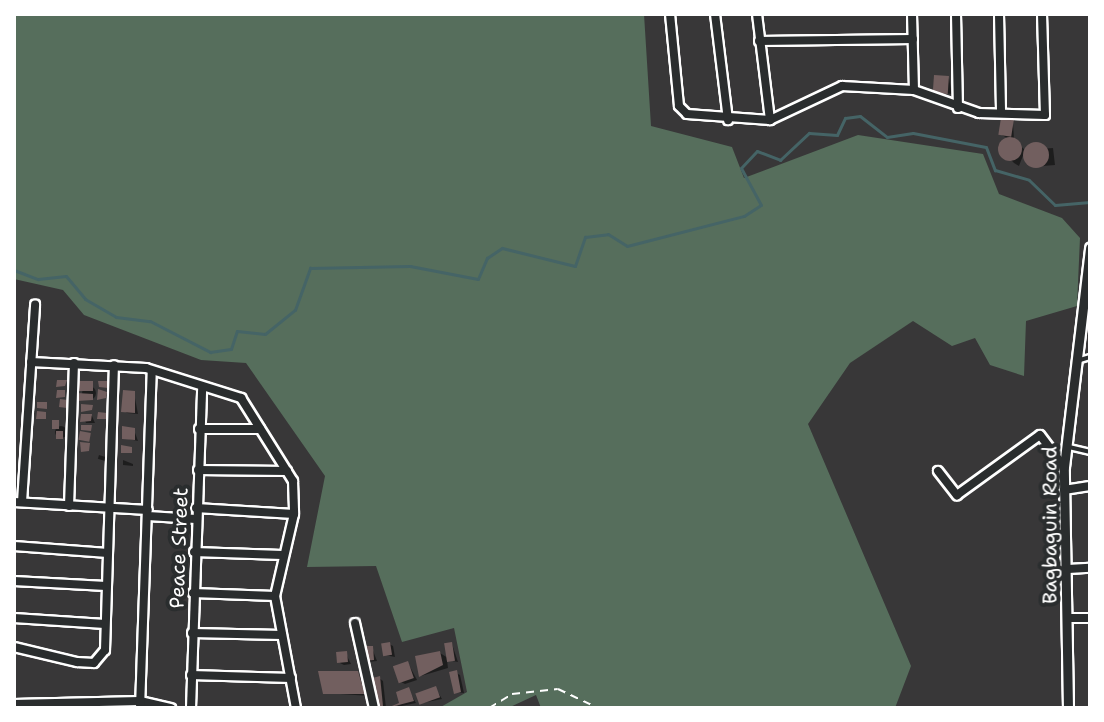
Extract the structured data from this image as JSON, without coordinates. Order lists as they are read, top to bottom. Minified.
{"streets":{"street":["Bagbaguin Road","Peace Street"]}}
